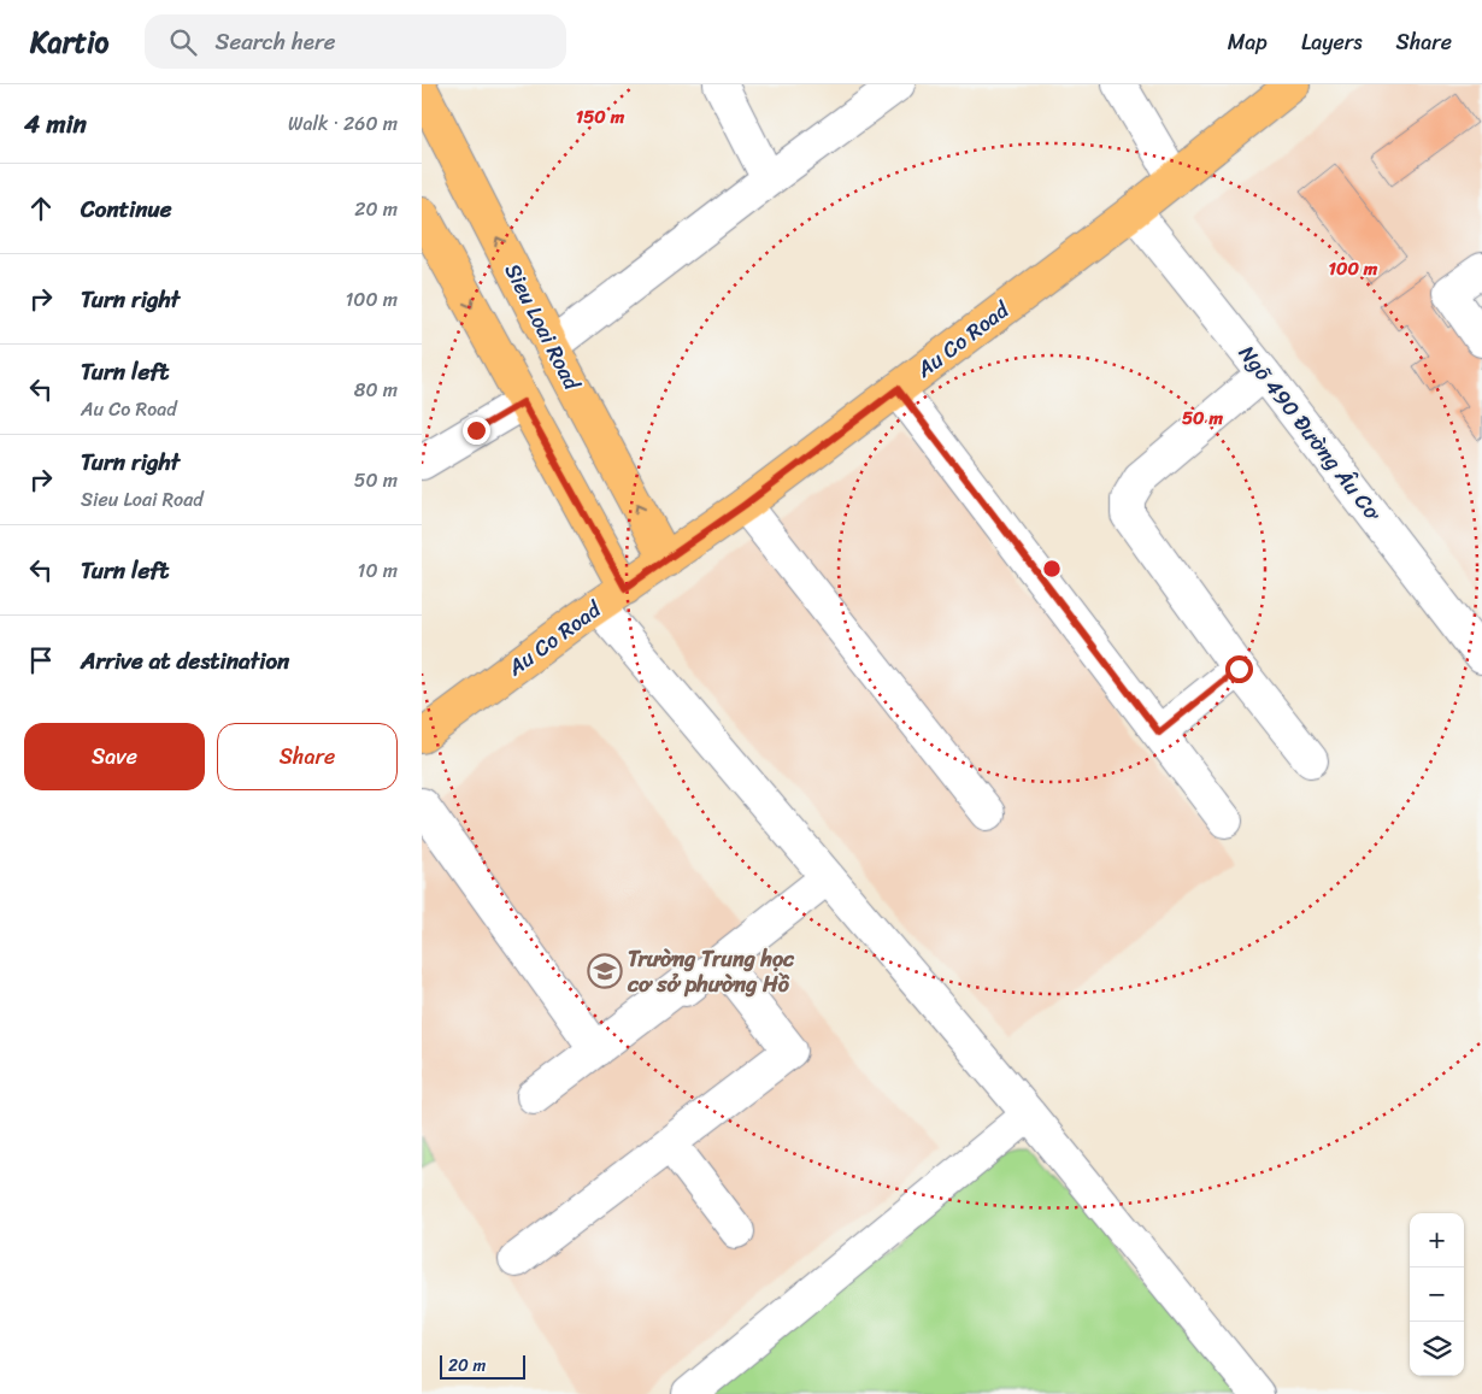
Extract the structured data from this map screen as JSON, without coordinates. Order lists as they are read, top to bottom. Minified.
{"streets":{"main road":["Sieu Loai Road","Au Co Road"],"street":["Ngõ 490 Đường Âu Cơ"]},"crossings":[["Sieu Loai Road","Au Co Road"],["Au Co Road","Ngõ 490 Đường Âu Cơ"]],"places":{"school or university":["Trường Trung học cơ sở phường Hồ"]},"scale_bar":"20 m","page":{"header":"Kartio","search":"Search here","nav":["Map","Layers","Share"],"heading":["4 min","Walk · 260 m"],"list":[["Continue","20 m"],["Turn right","100 m"],["Turn left","Au Co Road","80 m"],["Turn right","Sieu Loai Road","50 m"],["Turn left","10 m"],"Arrive at destination"],"buttons":["Save","Share"],"map_buttons":["+","−"],"scale":"20 m"},"rings":["150 m","100 m","50 m"]}
